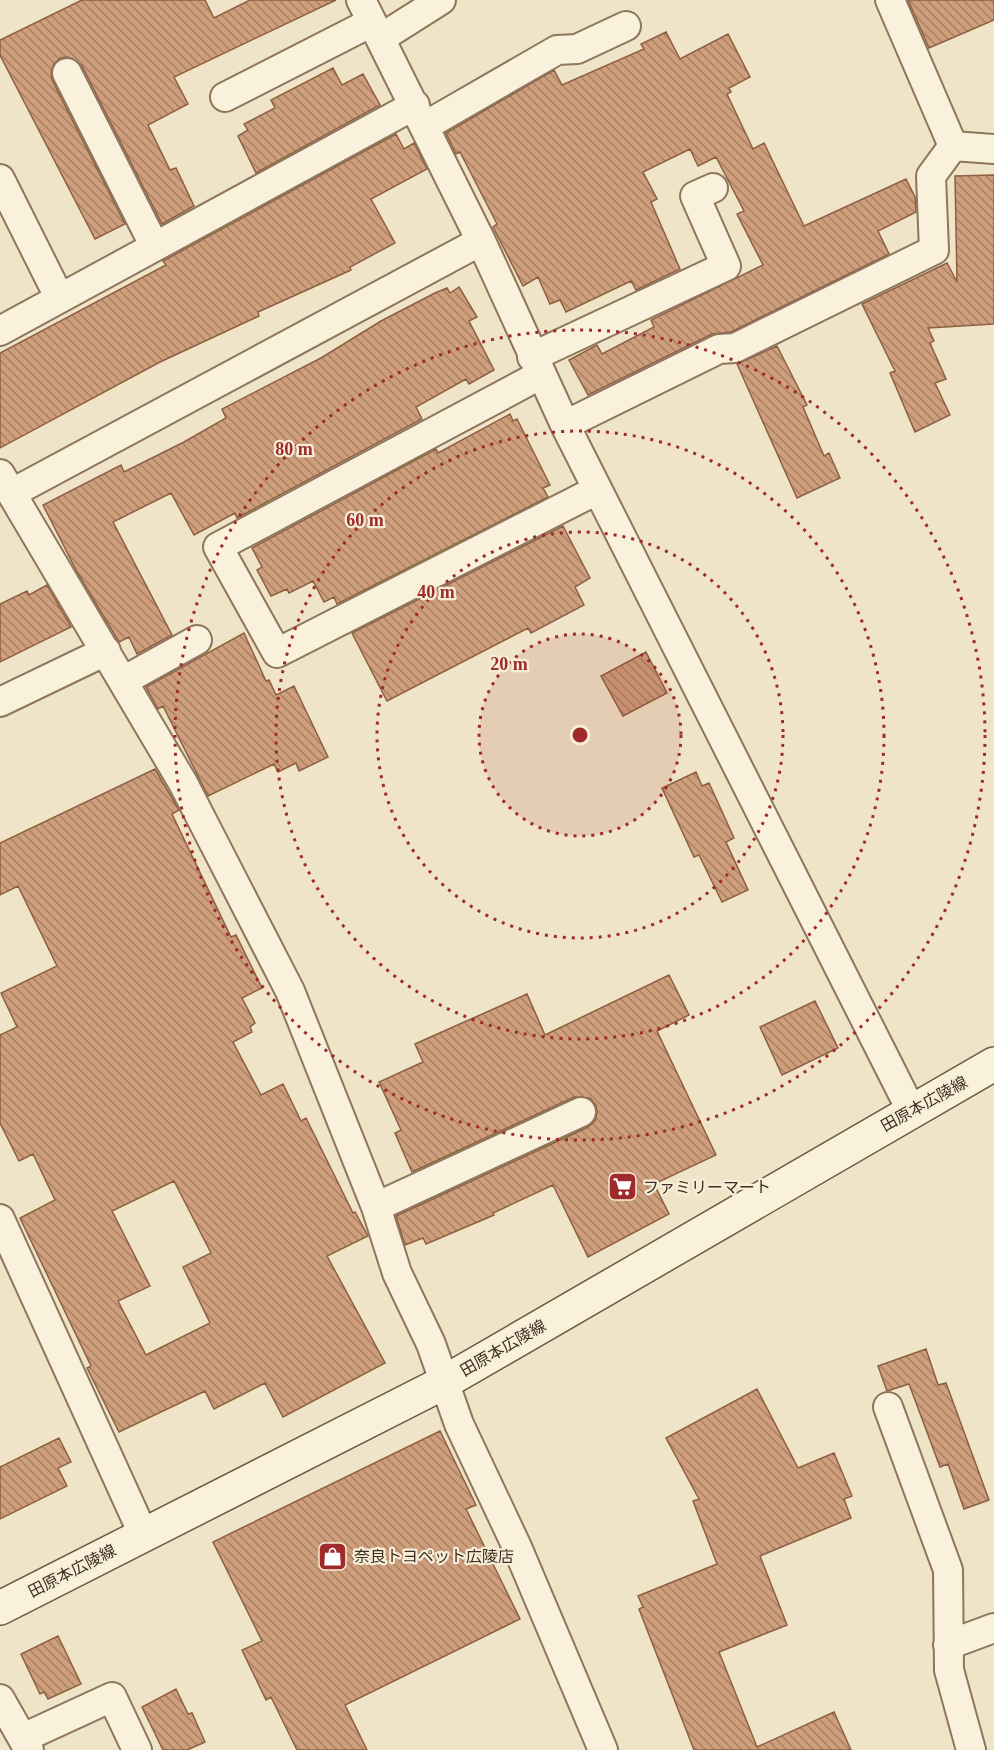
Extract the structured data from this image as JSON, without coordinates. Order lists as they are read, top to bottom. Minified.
{"streets":{"main road":["田原本広陵線"]},"places":{"supermarket":["ファミリーマート"],"shop":["奈良トヨペット広陵店"]},"rings":["80 m","60 m","40 m","20 m"]}
